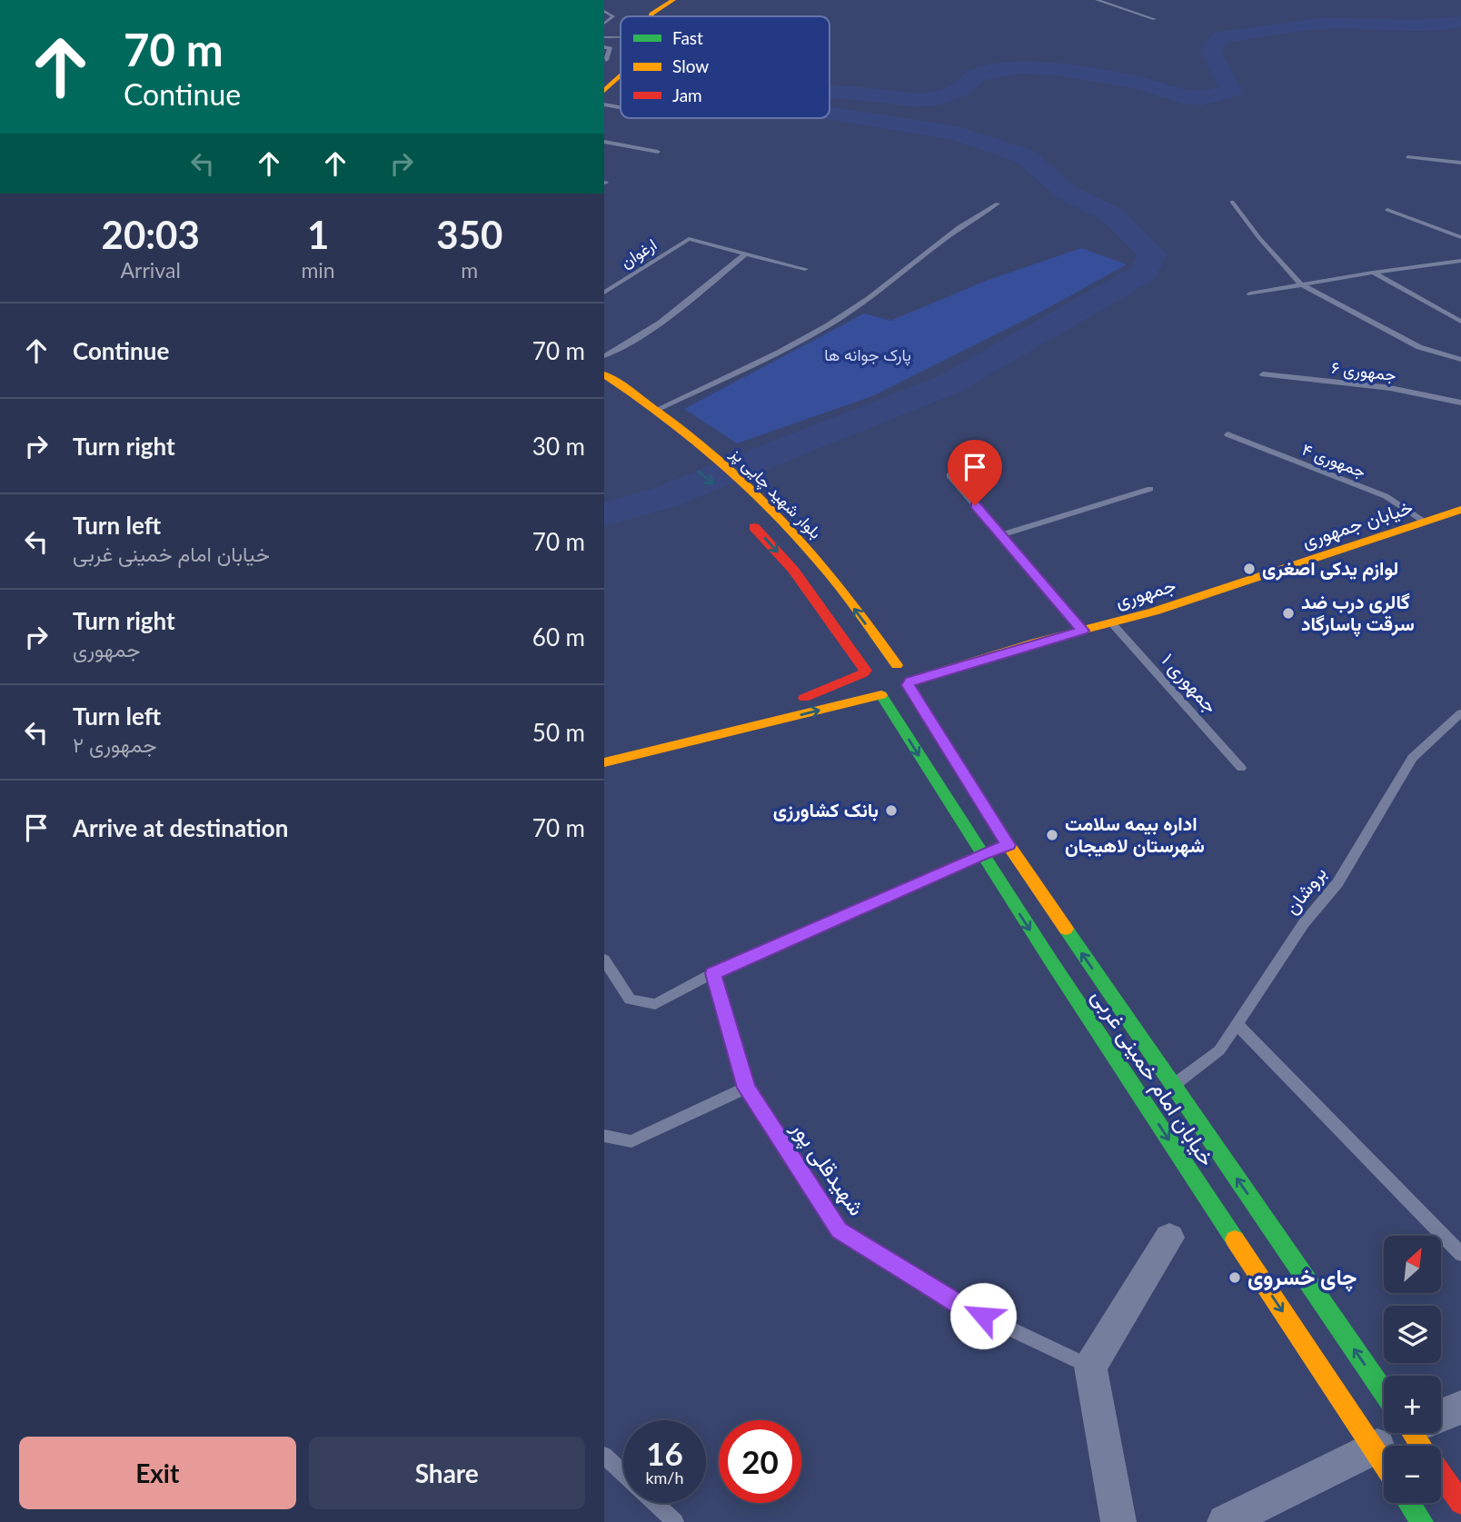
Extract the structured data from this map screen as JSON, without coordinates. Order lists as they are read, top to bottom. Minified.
{"streets":{"main road":["بلوار شهید چایی پز","خیابان جمهوری","جمهوری","خیابان امام خمینی غربی"],"lane":["ارغوان","جمهوری ۶","جمهوری ۴","جمهوری ۱","بروشان","شهیدقلی پور"]},"crossings":[["جمهوری ۴","خیابان جمهوری"],["بلوار شهید چایی پز","جمهوری"],["بلوار شهید چایی پز","خیابان امام خمینی غربی"],["خیابان جمهوری","جمهوری"],["جمهوری","جمهوری ۱"],["جمهوری","خیابان امام خمینی غربی"],["بروشان","خیابان امام خمینی غربی"]],"parks":["پارک جوانه ها"],"places":["لوازم یدکی اصغری","گالری درب ضد سرقت پاسارگاد","بانک کشاورزی","اداره بیمه سلامت شهرستان لاهیجان","چای خسروی"],"legend":["Fast","Slow","Jam"],"north":"top right","page":{"turn":["70 m","Continue"],"eta":["20:03","Arrival","1","min","350","m"],"list":[{"name":"Continue","value":"70 m"},{"name":"Turn right","value":"30 m"},{"name":"Turn left","note":"خیابان امام خمینی غربی","value":"70 m"},{"name":"Turn right","note":"جمهوری","value":"60 m"},{"name":"Turn left","note":"جمهوری ۲","value":"50 m"},{"name":"Arrive at destination","value":"70 m"}],"map_buttons":["+","−"],"speed":"16 km/h","limit":"20","buttons":["Exit","Share"]}}
